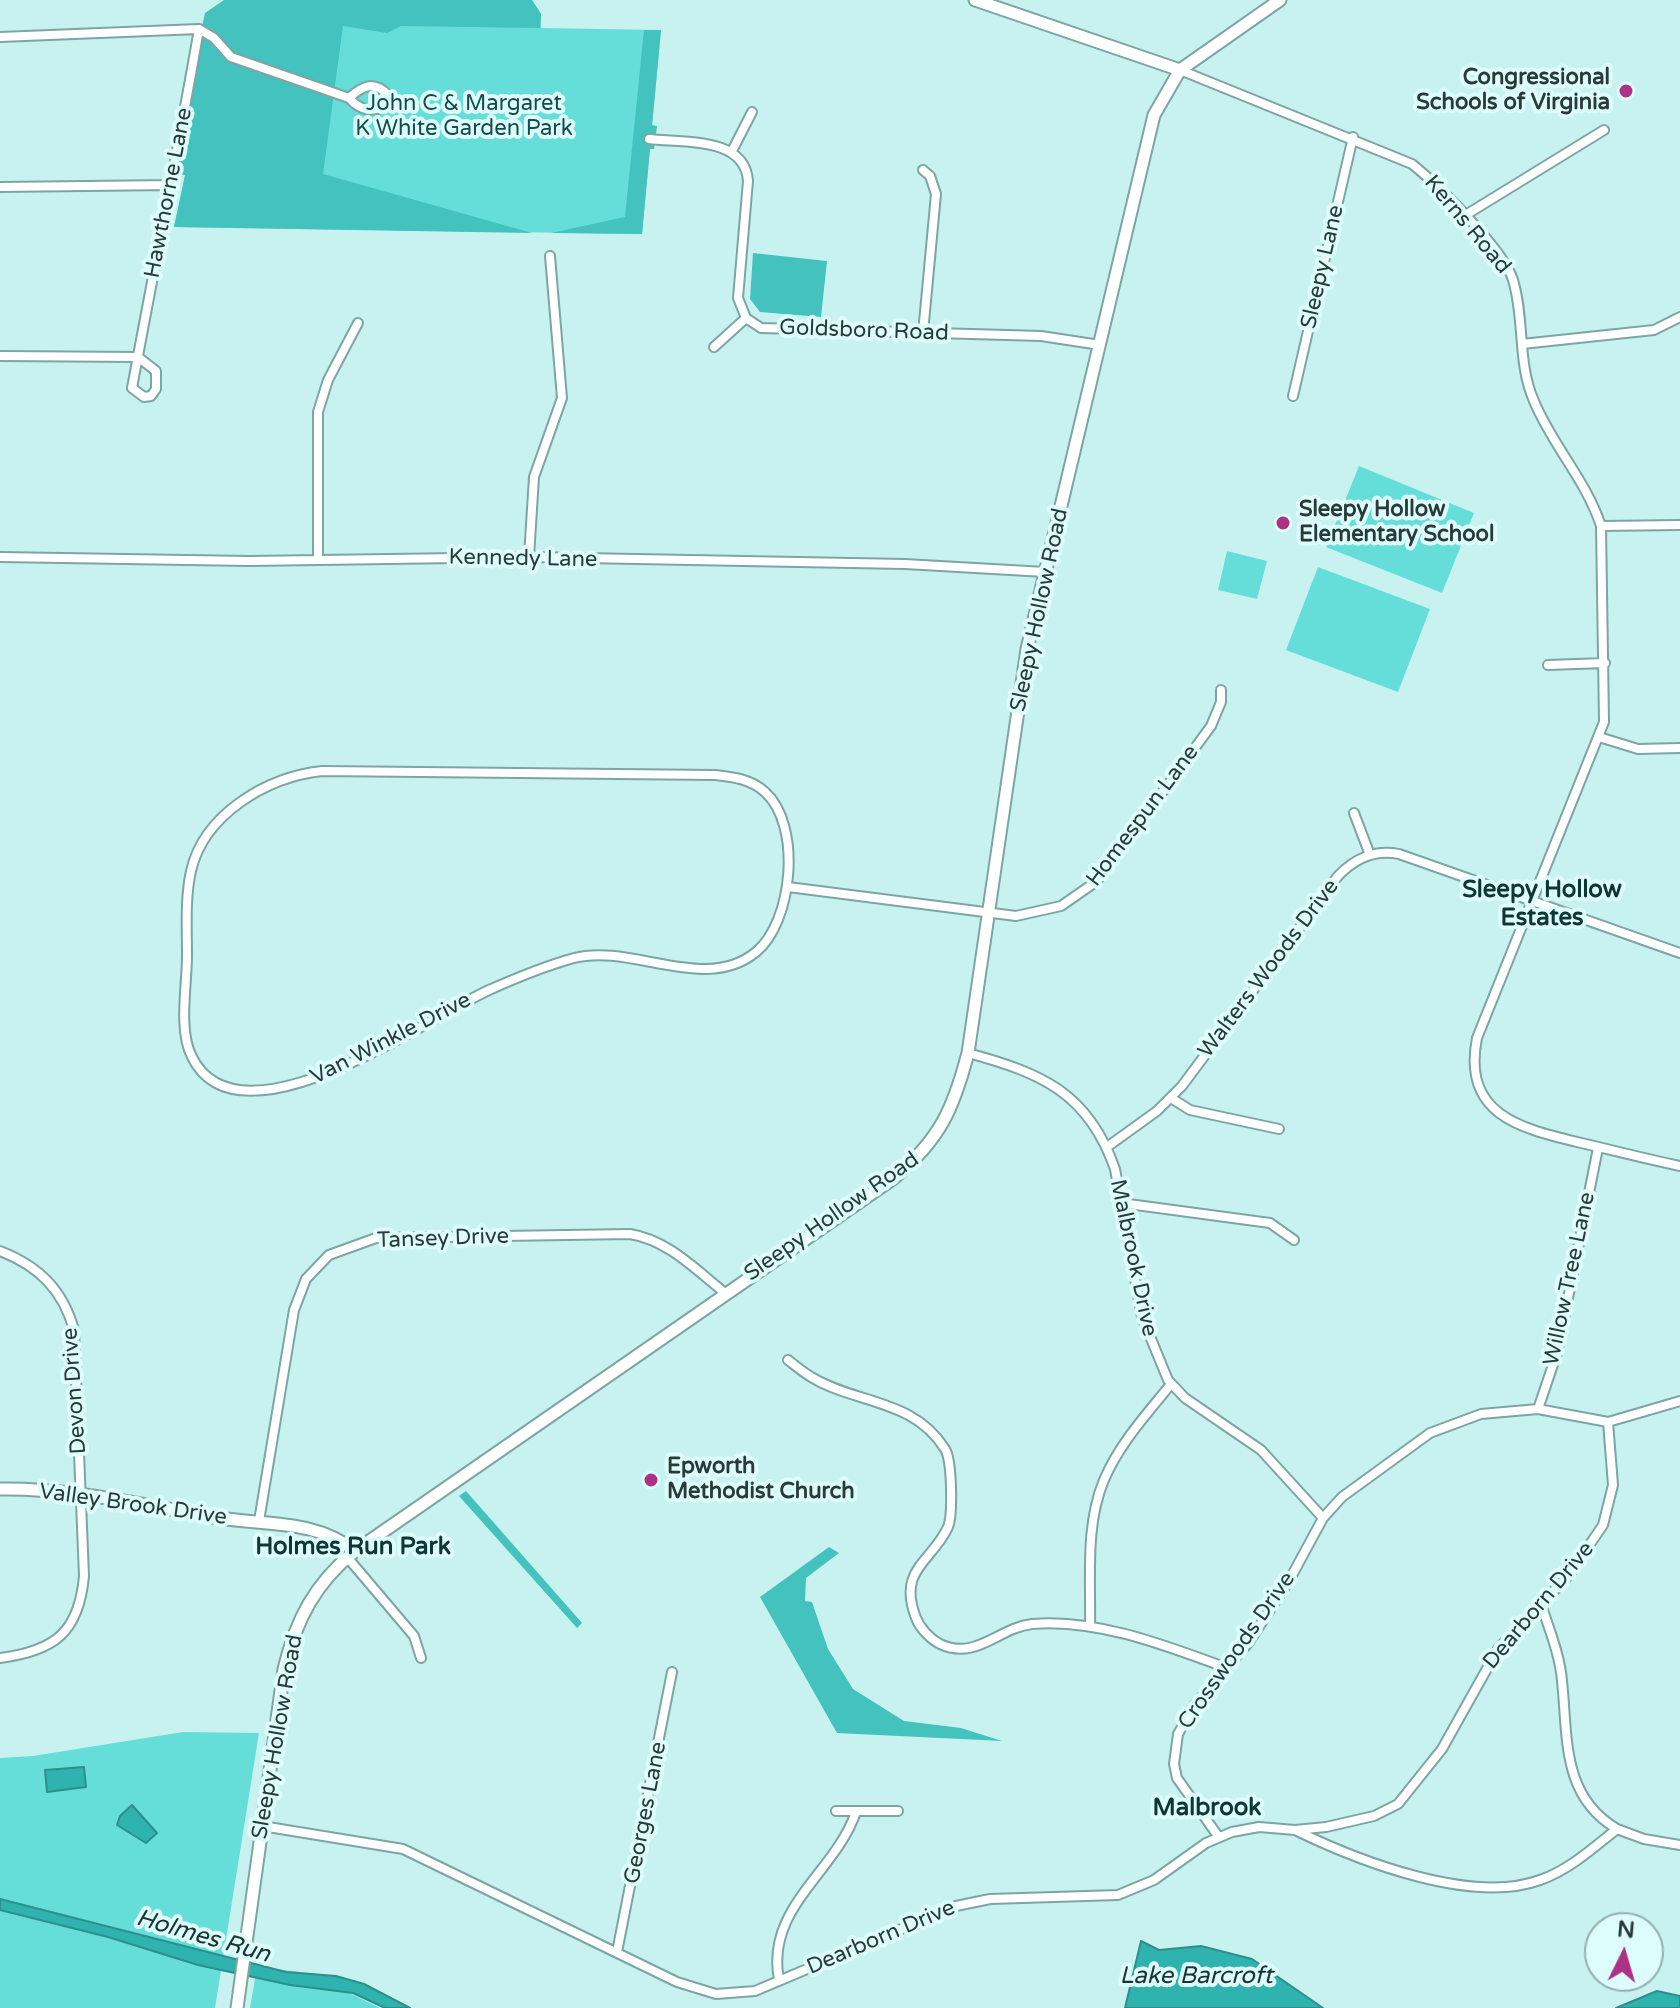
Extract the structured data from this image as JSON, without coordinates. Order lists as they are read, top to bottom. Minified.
{"streets":{"main road":["Kerns Road","Sleepy Hollow Road","Valley Brook Drive"],"street":["Hawthorne Lane","Sleepy Lane","Goldsboro Road","Kennedy Lane","Homespun Lane","Walters Woods Drive","Van Winkle Drive","Tansey Drive","Malbrook Drive","Willow Tree Lane","Devon Drive","Dearborn Drive","Crosswoods Drive","Georges Lane"]},"crossings":[["Kerns Road","Sleepy Lane"],["Kerns Road","Sleepy Hollow Road"],["Kerns Road","Willow Tree Lane"],["Goldsboro Road","Sleepy Hollow Road"],["Kennedy Lane","Sleepy Hollow Road"],["Sleepy Hollow Road","Homespun Lane"],["Sleepy Hollow Road","Tansey Drive"],["Sleepy Hollow Road","Malbrook Drive"],["Sleepy Hollow Road","Valley Brook Drive"],["Sleepy Hollow Road","Dearborn Drive"],["Walters Woods Drive","Malbrook Drive"],["Tansey Drive","Valley Brook Drive"],["Malbrook Drive","Crosswoods Drive"],["Willow Tree Lane","Crosswoods Drive"],["Devon Drive","Valley Brook Drive"],["Dearborn Drive","Crosswoods Drive"],["Dearborn Drive","Georges Lane"]],"districts":["Sleepy Hollow Estates","Holmes Run Park","Malbrook"],"water":["Holmes Run","Lake Barcroft"],"parks":["John C & Margaret K White Garden Park"],"places":["Congressional Schools of Virginia","Sleepy Hollow Elementary School","Epworth Methodist Church"],"north":"top"}
